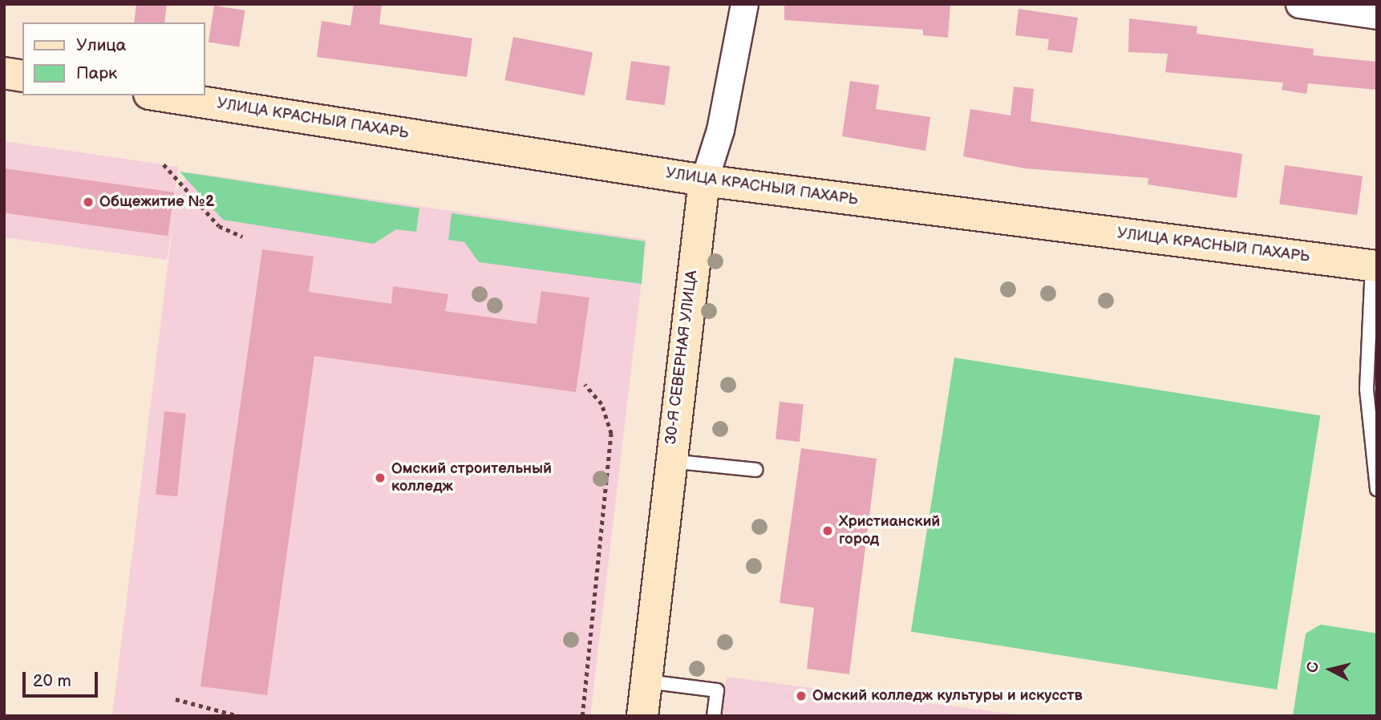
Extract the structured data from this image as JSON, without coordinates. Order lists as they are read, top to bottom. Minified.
{"streets":{"street":["УЛИЦА КРАСНЫЙ ПАХАРЬ","30-Я СЕВЕРНАЯ УЛИЦА"]},"crossings":[["УЛИЦА КРАСНЫЙ ПАХАРЬ","30-Я СЕВЕРНАЯ УЛИЦА"]],"places":["Общежитие №2","Омский строительный колледж","Христианский город","Омский колледж культуры и искусств"],"legend":["Улица","Парк"],"scale_bar":"20 m","north":"left"}
